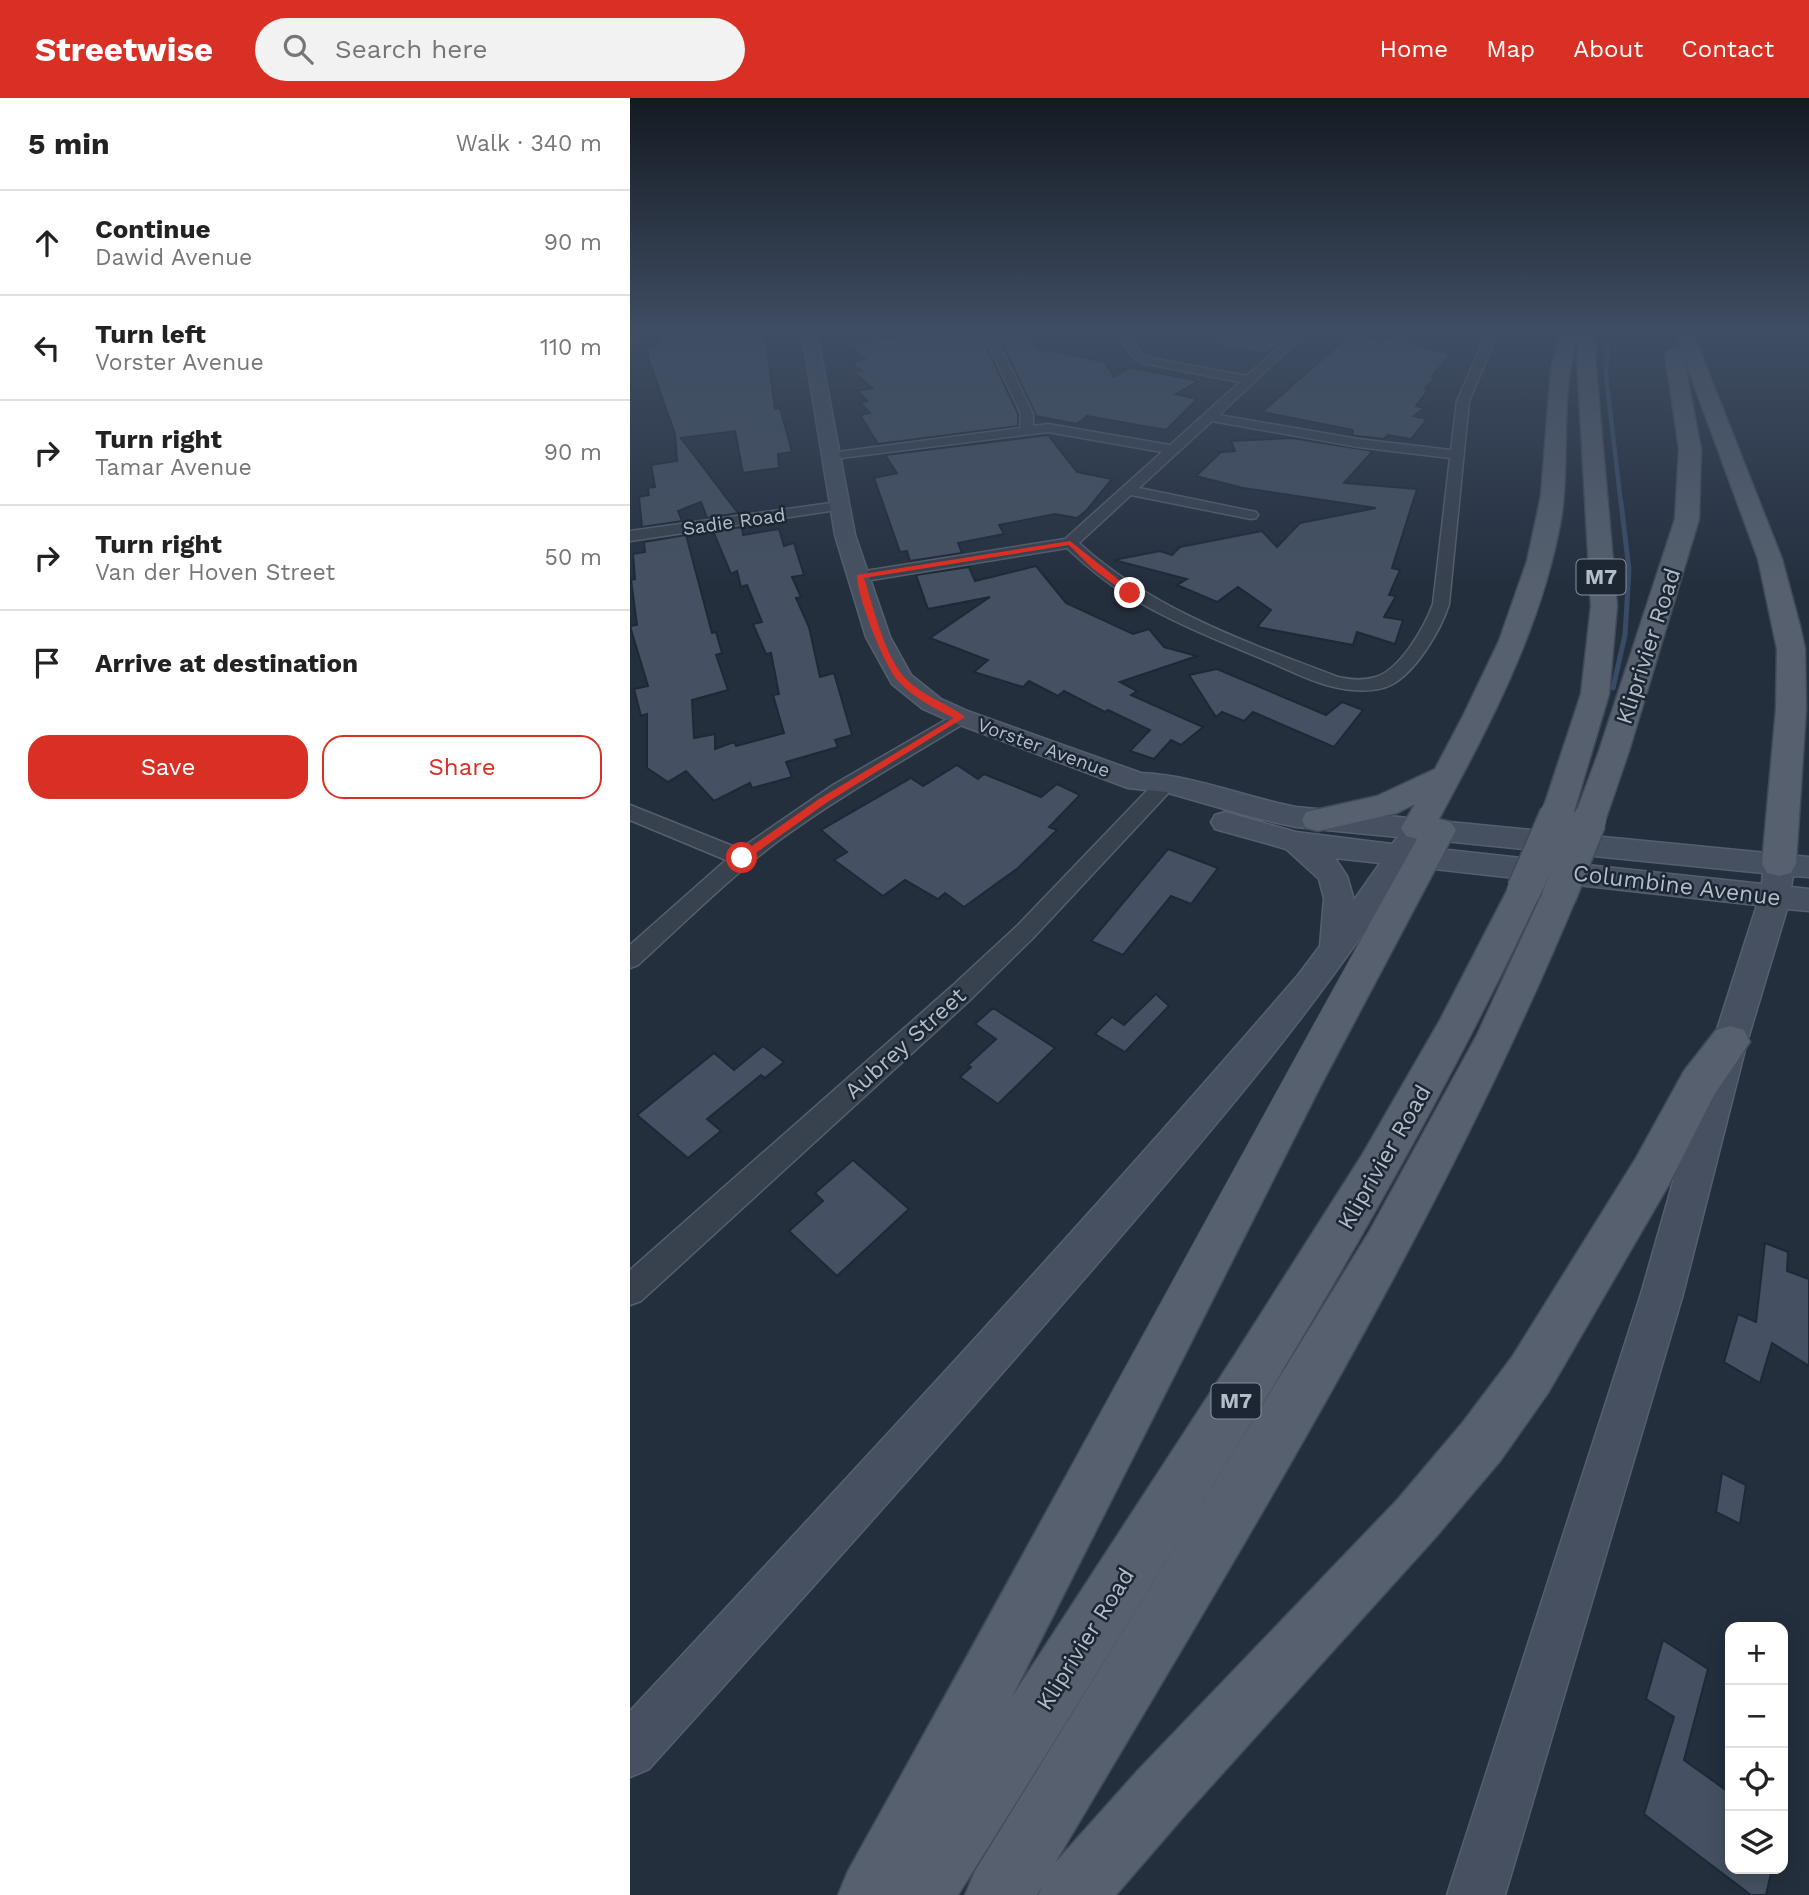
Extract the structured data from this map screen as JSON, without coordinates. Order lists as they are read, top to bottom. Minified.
{"streets":{"main road":["M7","Kliprivier Road","Vorster Avenue","Columbine Avenue"],"street":["Sadie Road","Aubrey Street"]},"crossings":[["Sadie Road","Vorster Avenue"],["Kliprivier Road","Vorster Avenue"],["Kliprivier Road","Columbine Avenue"],["Vorster Avenue","Columbine Avenue"],["Vorster Avenue","Aubrey Street"]],"page":{"header":"Streetwise","search":"Search here","nav":["Home","Map","About","Contact"],"heading":["5 min","Walk · 340 m"],"list":[["Continue","Dawid Avenue","90 m"],["Turn left","Vorster Avenue","110 m"],["Turn right","Tamar Avenue","90 m"],["Turn right","Van der Hoven Street","50 m"],"Arrive at destination"],"buttons":["Save","Share"],"map_buttons":["+","−"]}}
